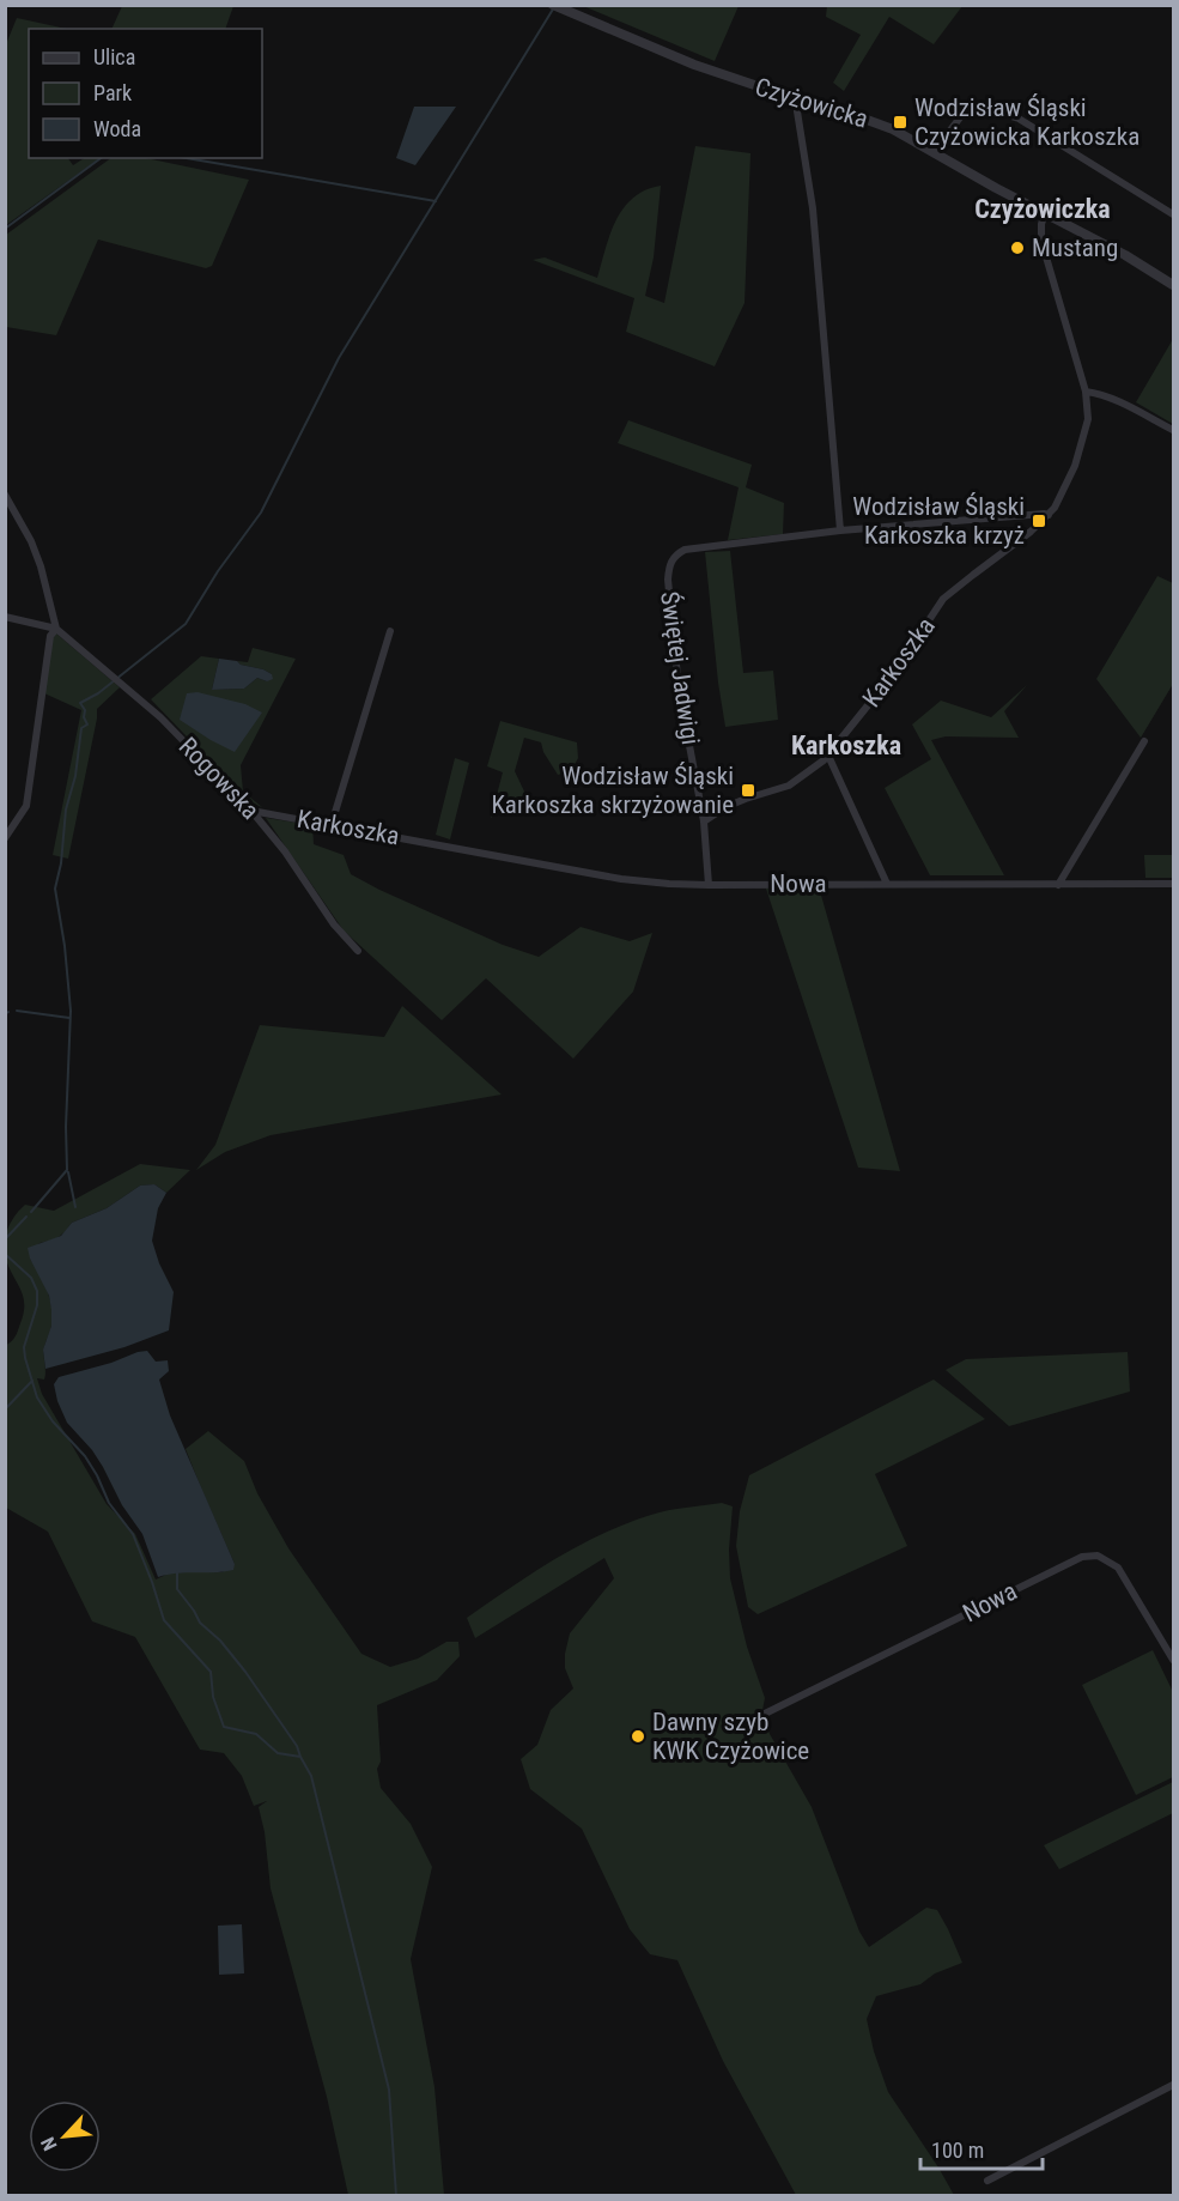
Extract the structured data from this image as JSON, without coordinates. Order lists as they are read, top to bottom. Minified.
{"streets":{"street":["Czyżowicka","Karkoszka","Świętej Jadwigi","Rogowska","Nowa"]},"crossings":[["Czyżowicka","Karkoszka"],["Karkoszka","Świętej Jadwigi"],["Karkoszka","Rogowska"],["Karkoszka","Nowa"]],"districts":["Czyżowiczka","Karkoszka"],"places":{"transit":["Wodzisław Śląski Czyżowicka Karkoszka","Wodzisław Śląski Karkoszka krzyż","Wodzisław Śląski Karkoszka skrzyżowanie"],"other":["Mustang","Dawny szyb KWK Czyżowice"]},"legend":["Ulica","Park","Woda"],"scale_bar":"100 m","north":"bottom left"}
